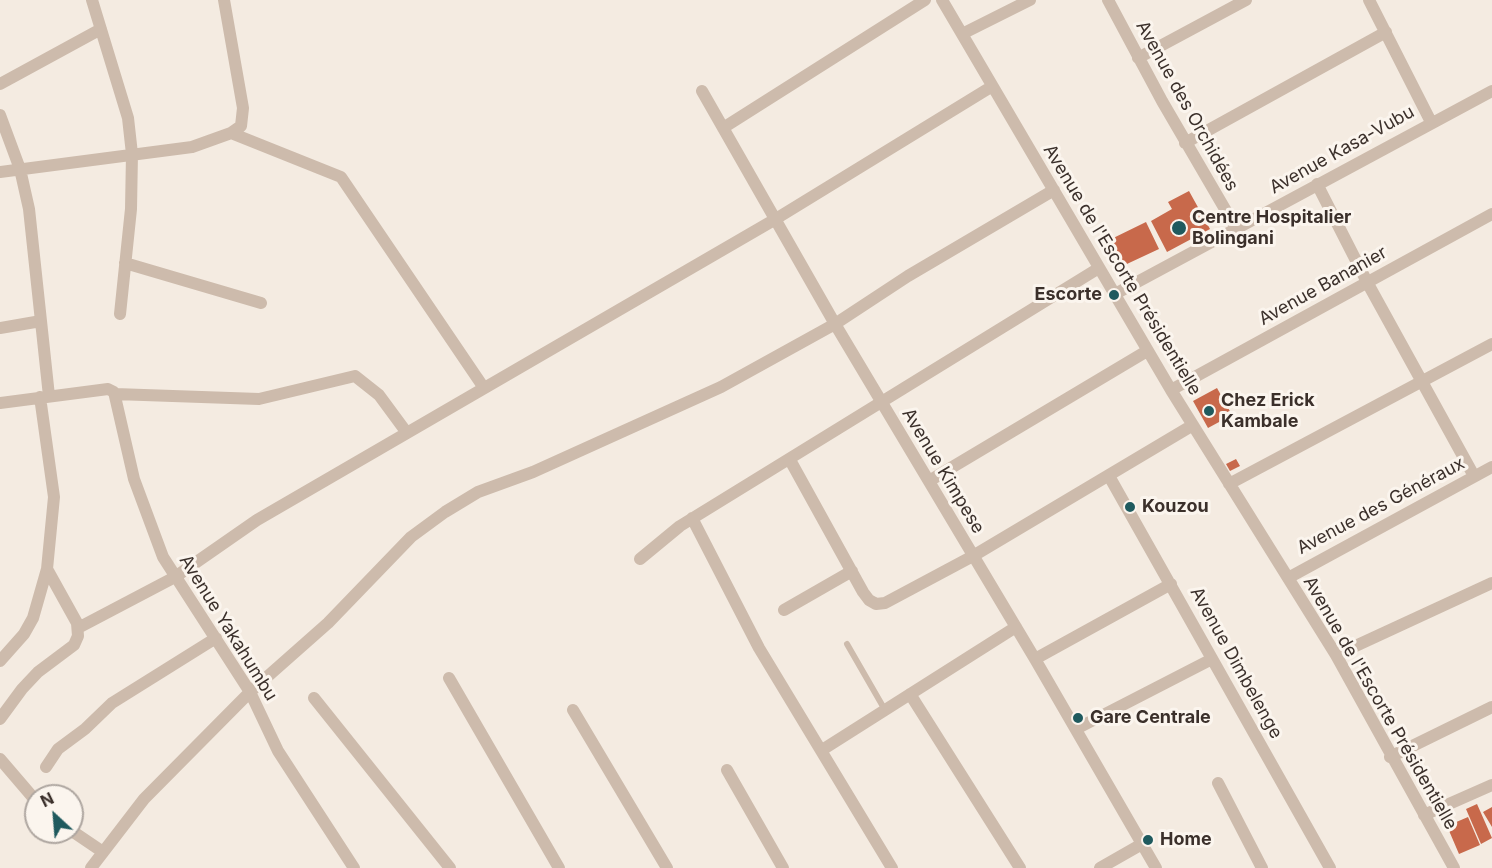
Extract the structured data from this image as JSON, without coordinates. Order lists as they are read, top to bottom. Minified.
{"streets":{"street":["Avenue des Orchidées","Avenue Kasa-Vubu","Avenue de l'Escorte Présidentielle","Avenue Bananier","Avenue Kimpese","Avenue des Généraux","Avenue Yakahumbu","Avenue Dimbelenge"]},"crossings":[["Avenue des Orchidées","Avenue Kasa-Vubu"],["Avenue Kasa-Vubu","Avenue de l'Escorte Présidentielle"],["Avenue de l'Escorte Présidentielle","Avenue Bananier"],["Avenue de l'Escorte Présidentielle","Avenue des Généraux"]],"places":["Centre Hospitalier Bolingani","Escorte","Chez Erick Kambale","Kouzou","Gare Centrale","Home"],"north":"top left"}
